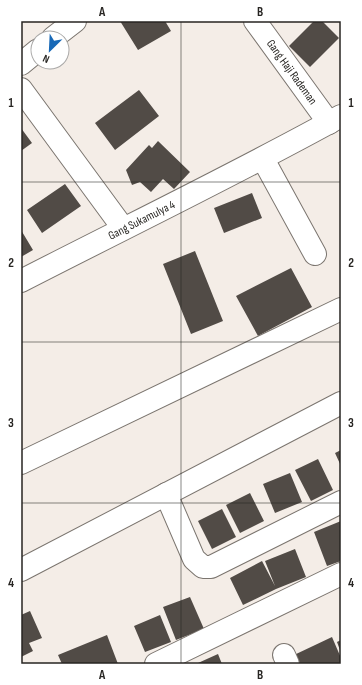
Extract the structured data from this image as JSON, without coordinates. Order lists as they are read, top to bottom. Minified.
{"streets":{"street":["Gang Haji Rademan","Gang Sukamulya 4"]},"crossings":[["Gang Haji Rademan","Gang Sukamulya 4"]],"north":"bottom left","grid":{"columns":["A","B"],"rows":["1","2","3","4"]}}
